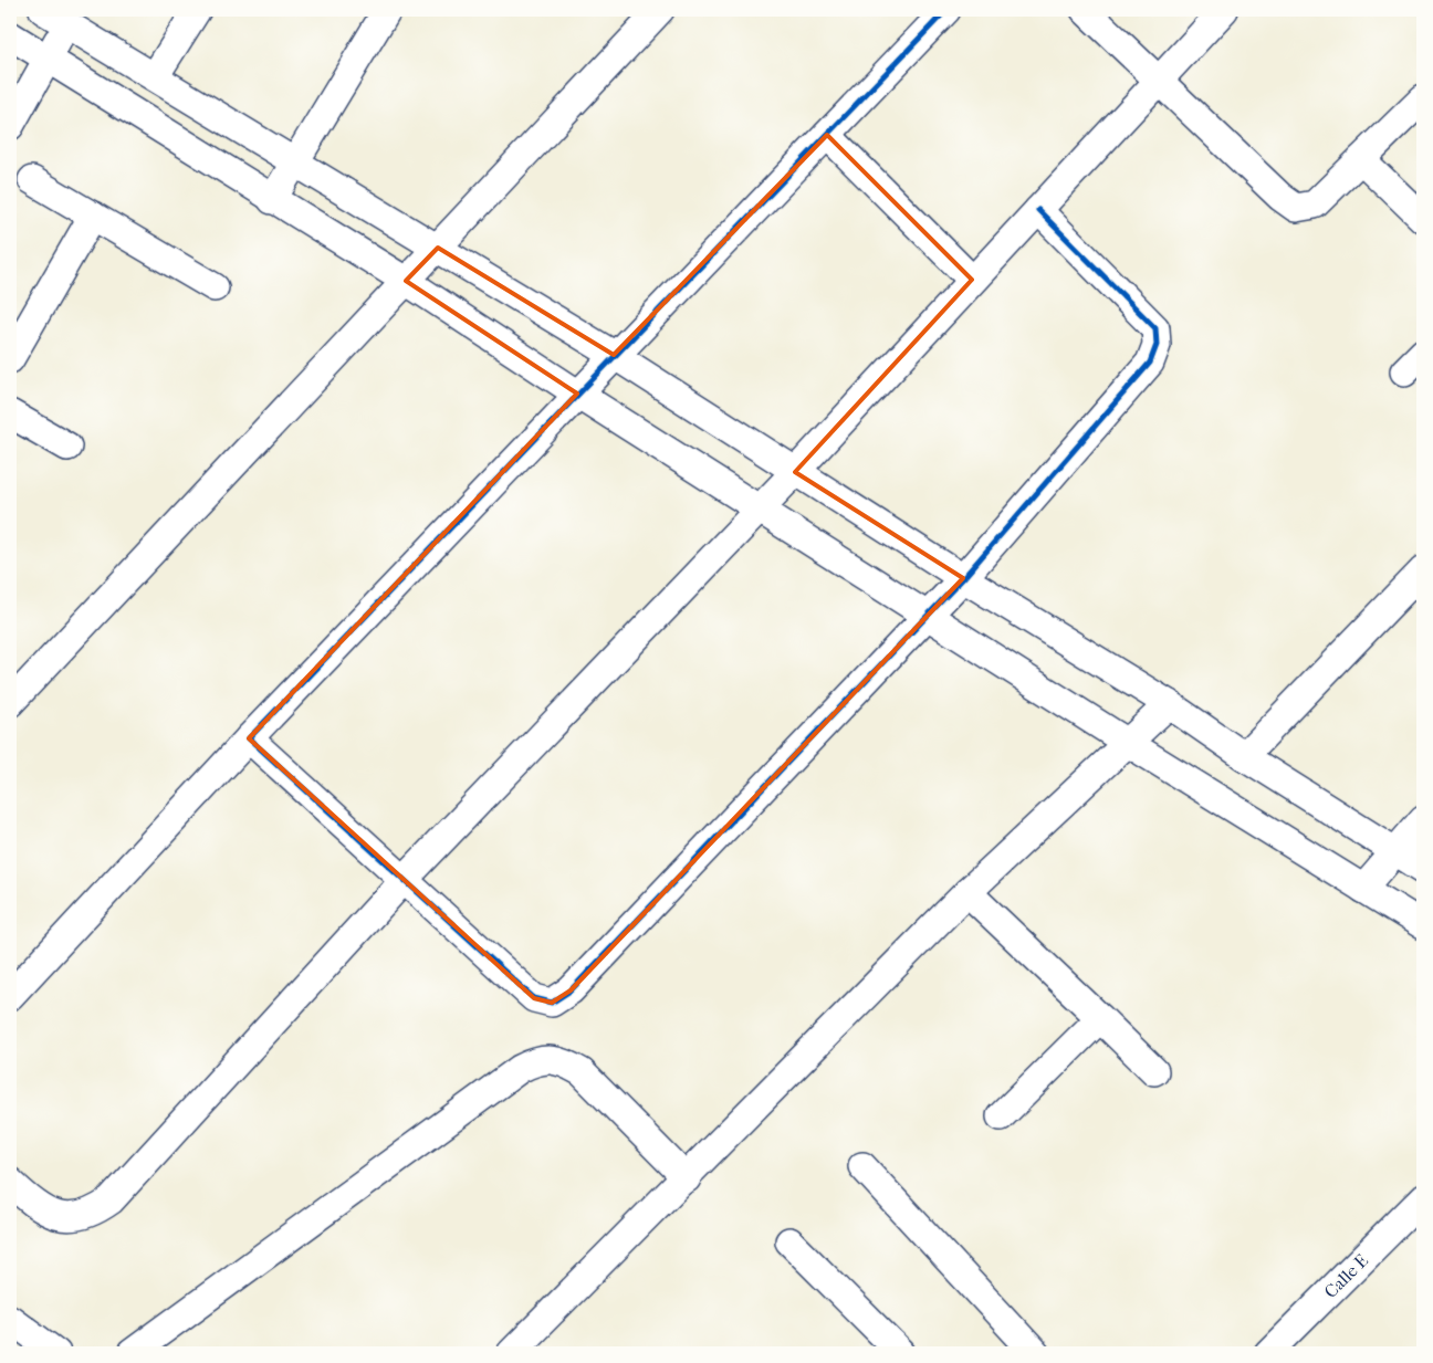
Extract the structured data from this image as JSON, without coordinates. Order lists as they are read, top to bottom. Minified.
{"streets":{"street":["Calle E"]}}
